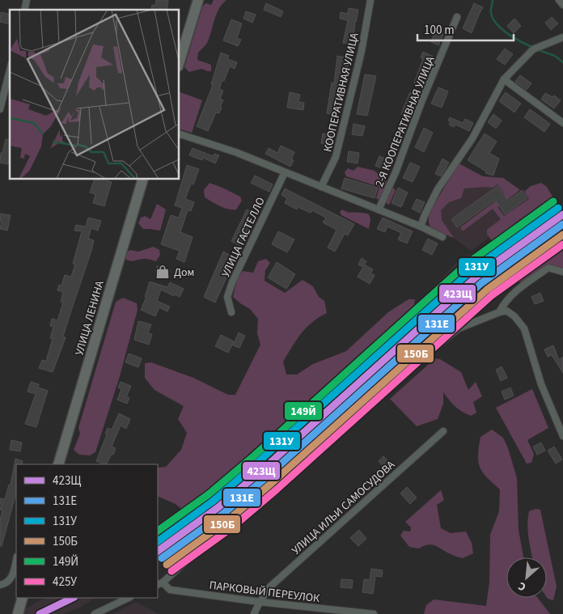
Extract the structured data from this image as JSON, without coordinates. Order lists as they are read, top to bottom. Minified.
{"streets":{"main road":["УЛИЦА ЛЕНИНА"],"street":["КООПЕРАТИВНАЯ УЛИЦА","2-Я КООПЕРАТИВНАЯ УЛИЦА","УЛИЦА ГАСТЕЛЛО","УЛИЦА ИЛЬИ САМОСУДОВА","ПАРКОВЫЙ ПЕРЕУЛОК"]},"crossings":[["УЛИЦА ИЛЬИ САМОСУДОВА","ПАРКОВЫЙ ПЕРЕУЛОК"]],"places":{"shop":["Дом"]},"lines":["transit line 149Й","transit line 131У","transit line 423Щ","transit line 131Е","transit line 150Б","transit line 425У"],"legend":["423Щ","131Е","131У","150Б","149Й","425У"],"scale_bar":"100 m","north":"bottom left"}
